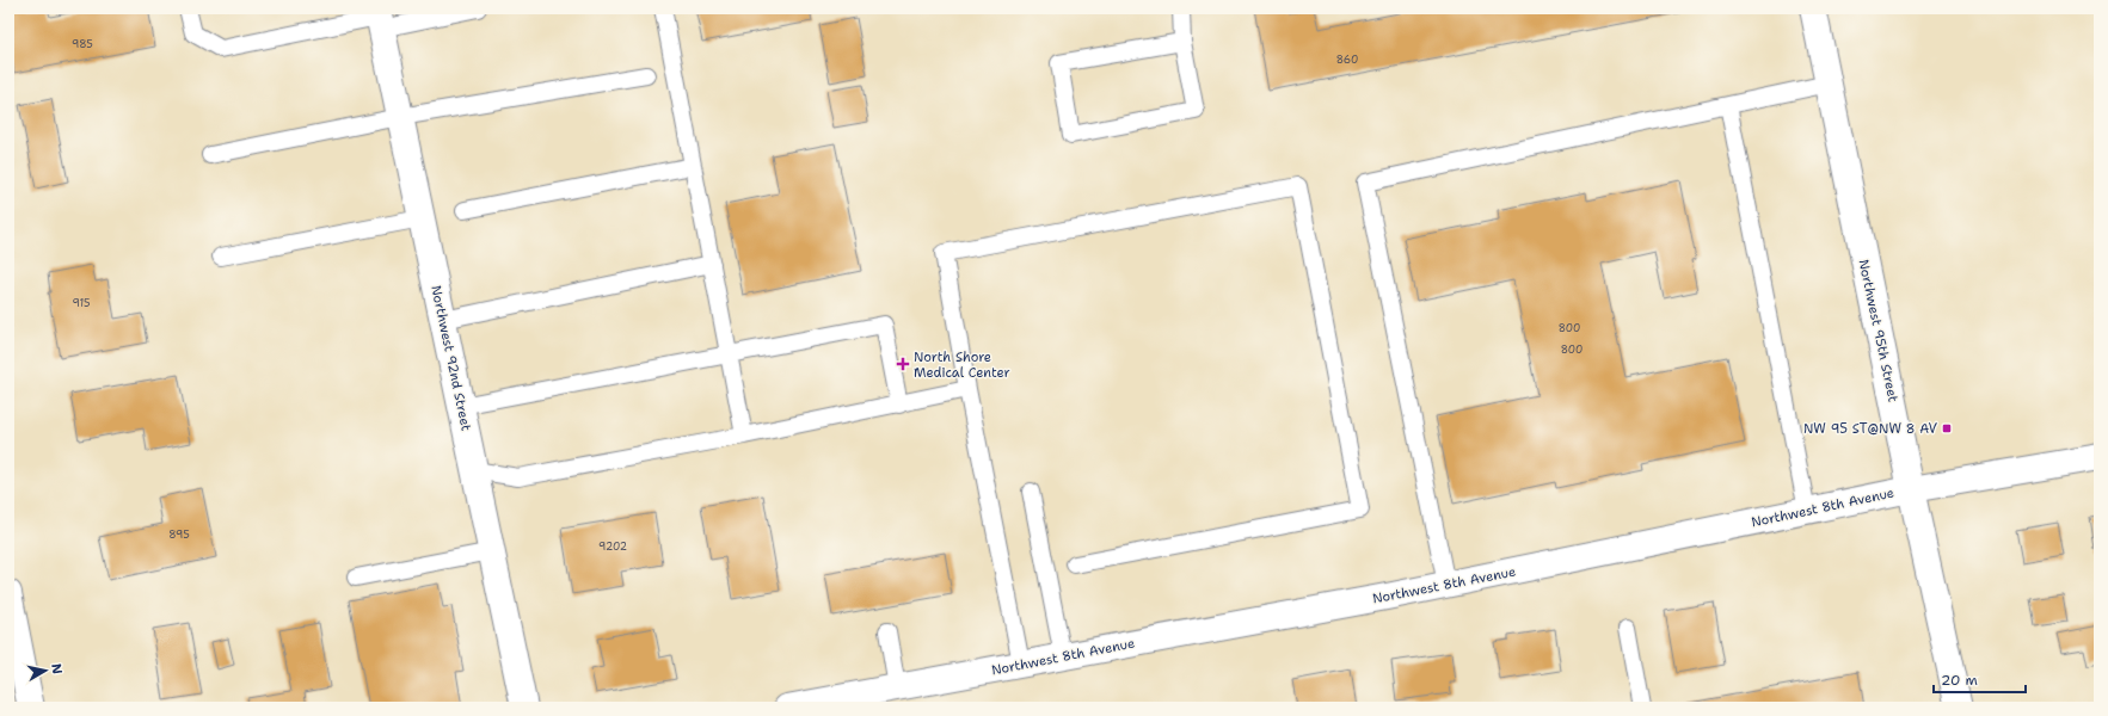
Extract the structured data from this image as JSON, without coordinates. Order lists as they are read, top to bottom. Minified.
{"streets":{"street":["Northwest 95th Street","Northwest 92nd Street","Northwest 8th Avenue"]},"crossings":[["Northwest 95th Street","Northwest 8th Avenue"]],"places":{"health":["North Shore Medical Center"],"transit":["NW 95 ST@NW 8 AV"]},"house_numbers":["985","860","915","800","800","895","9202"],"scale_bar":"20 m","north":"right"}
